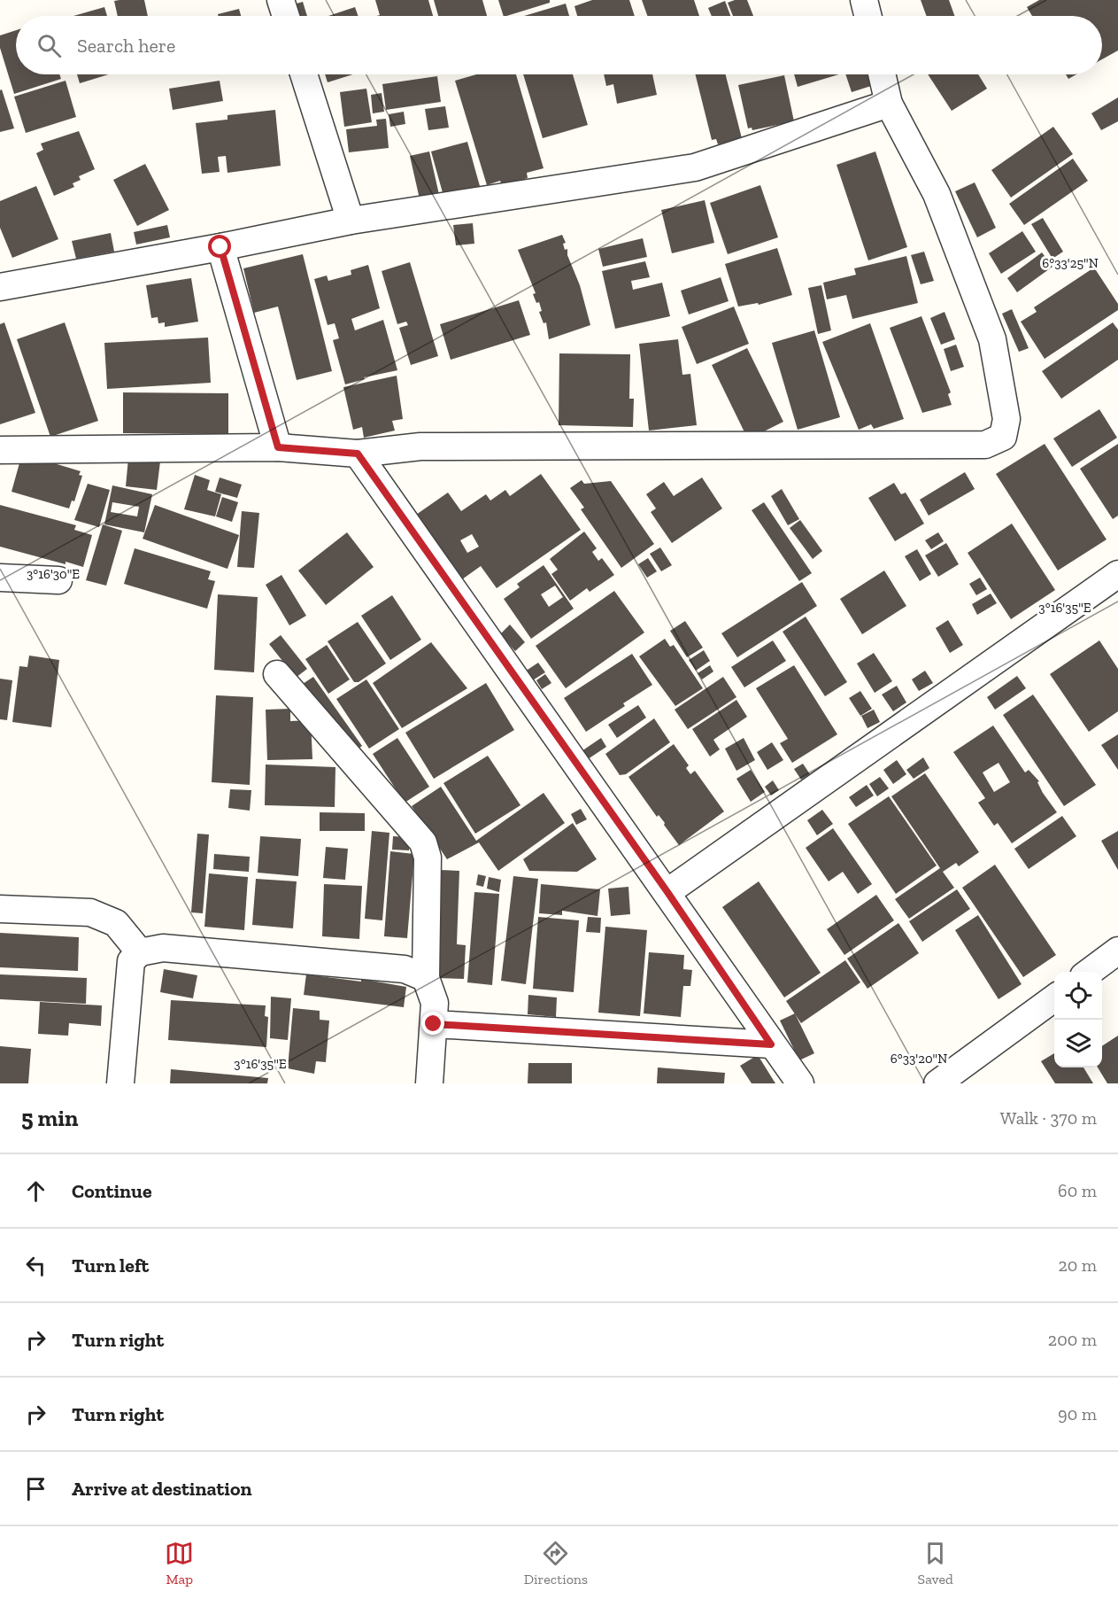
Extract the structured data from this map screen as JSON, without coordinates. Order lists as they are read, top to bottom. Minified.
{"page":{"search":"Search here","heading":["5 min","Walk · 370 m"],"list":[["Continue","60 m"],["Turn left","20 m"],["Turn right","200 m"],["Turn right","90 m"],"Arrive at destination"],"nav":["Map","Directions","Saved"]},"coordinates":["6°33'25\"N","3°16'30\"E","3°16'35\"E","6°33'20\"N"]}
